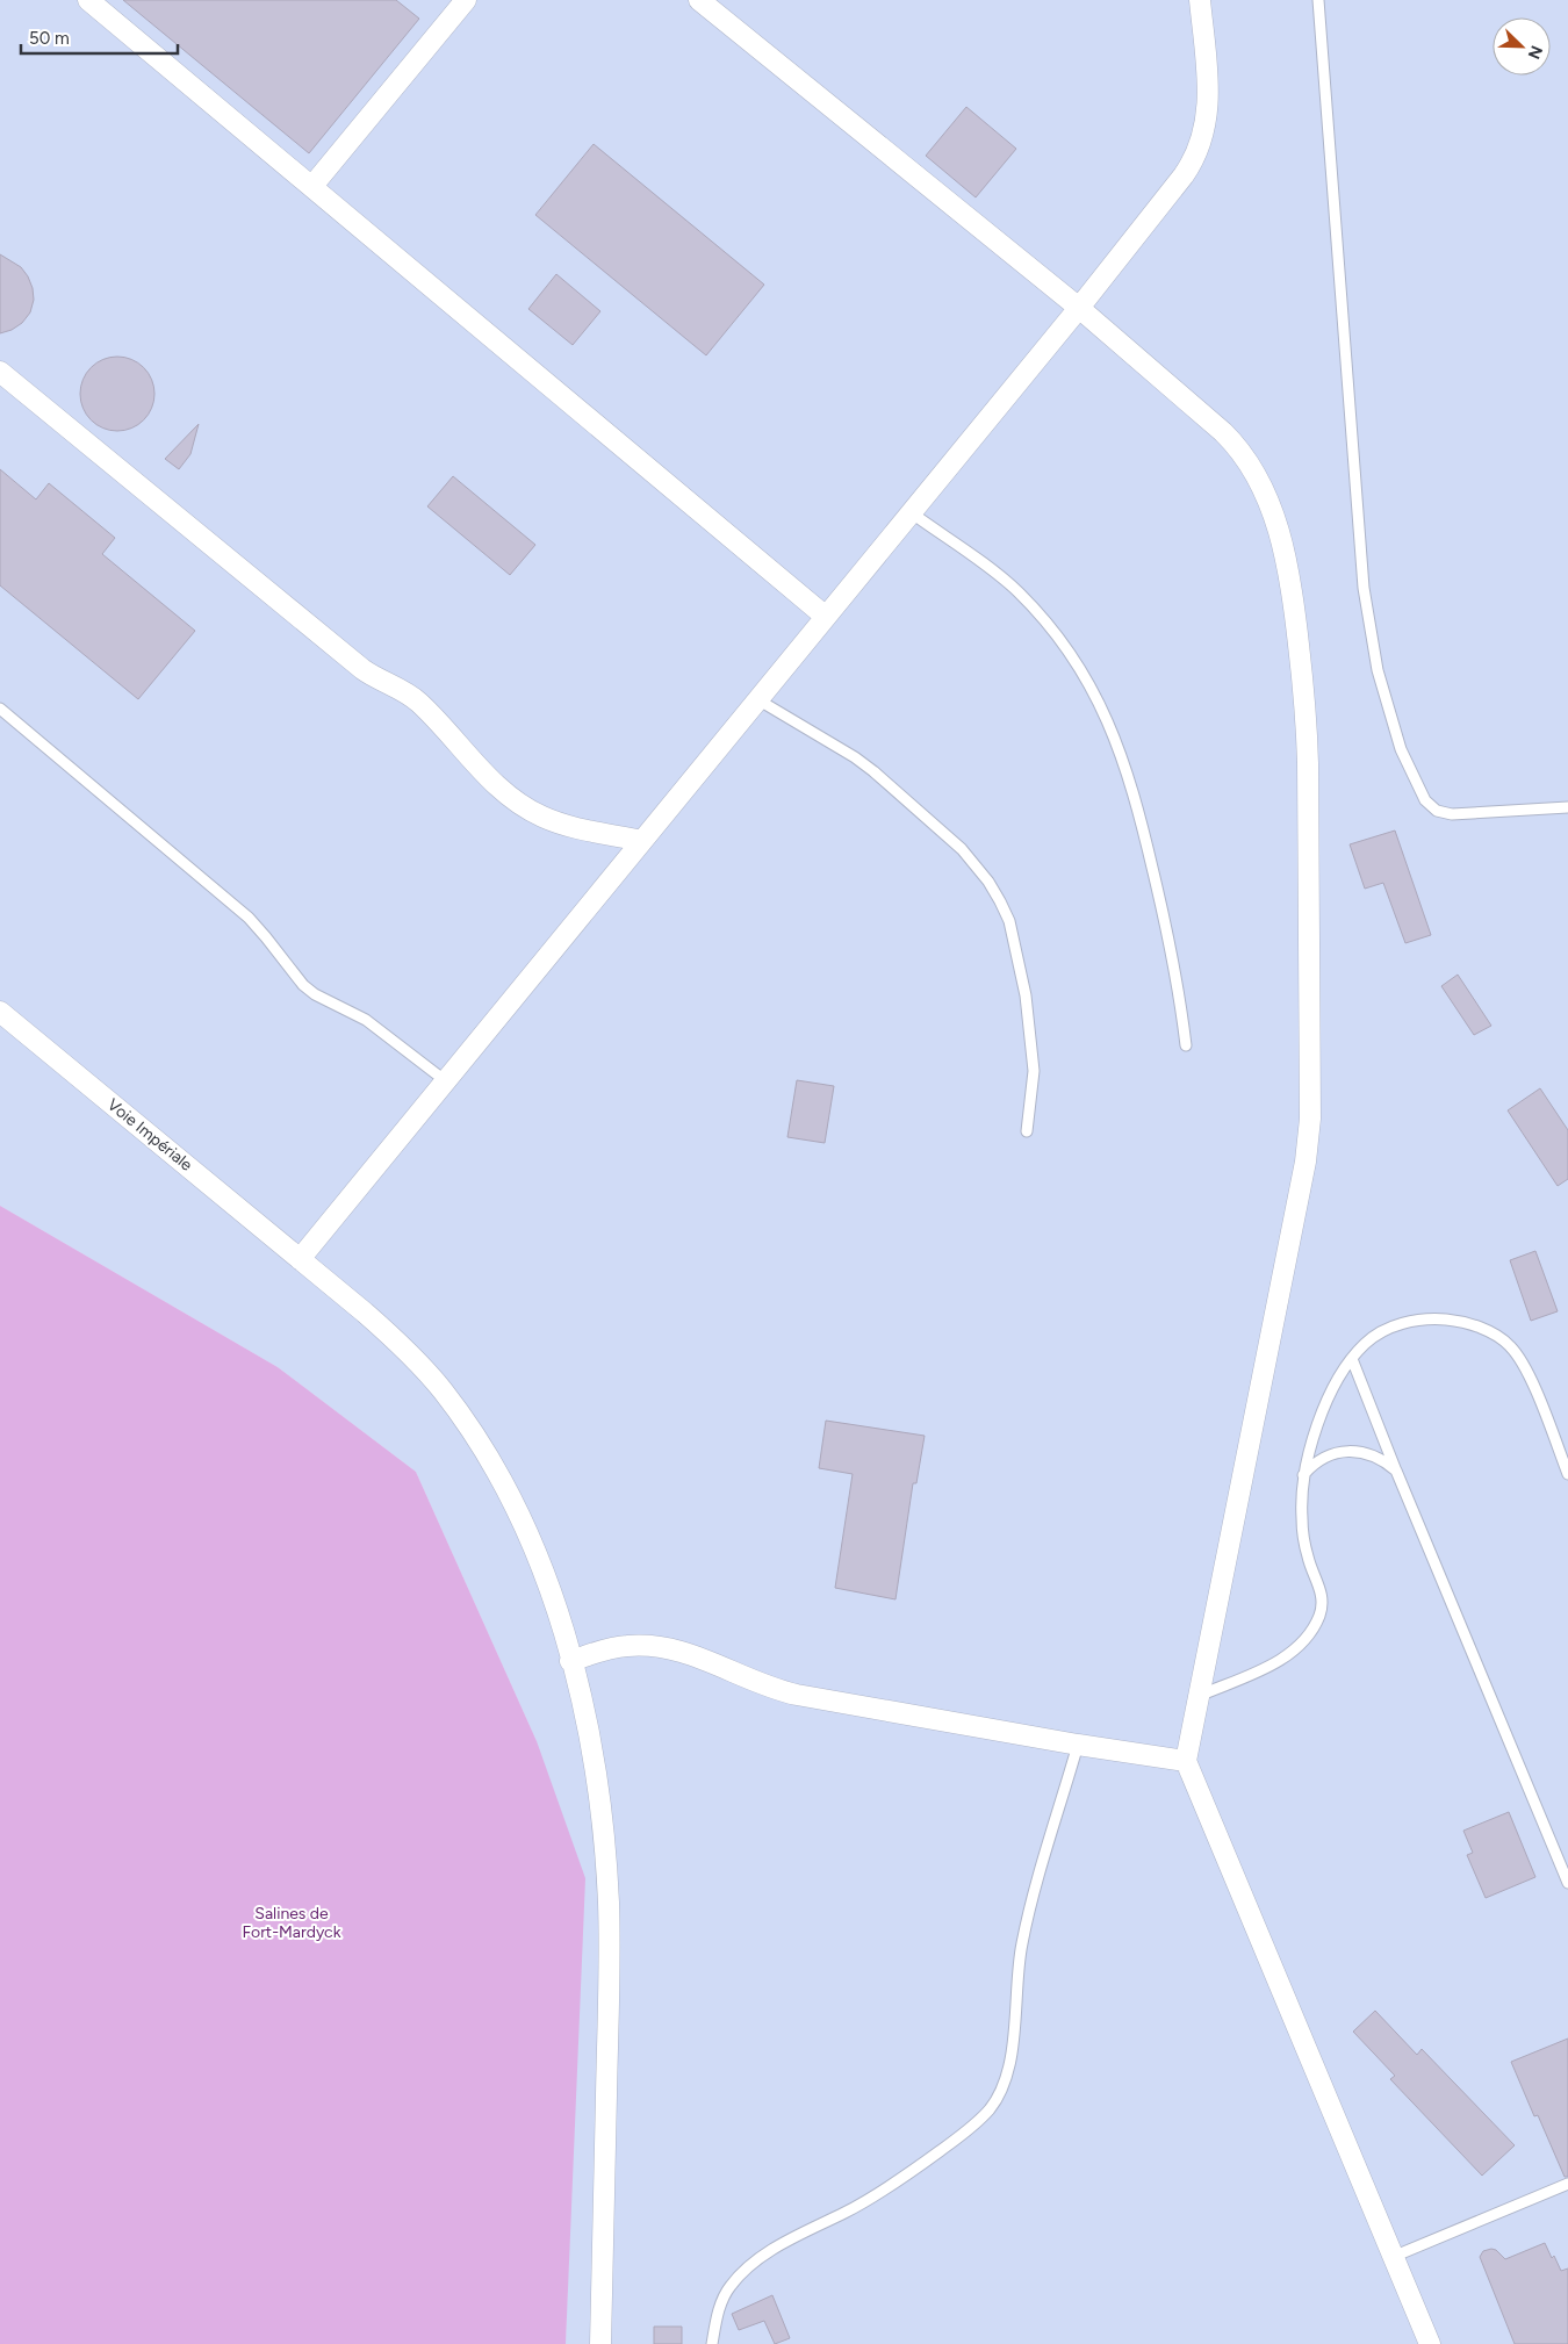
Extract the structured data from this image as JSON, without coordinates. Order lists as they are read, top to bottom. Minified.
{"streets":{"street":["Voie Impériale"]},"parks":["Salines de Fort-Mardyck"],"scale_bar":"50 m","north":"bottom right"}
